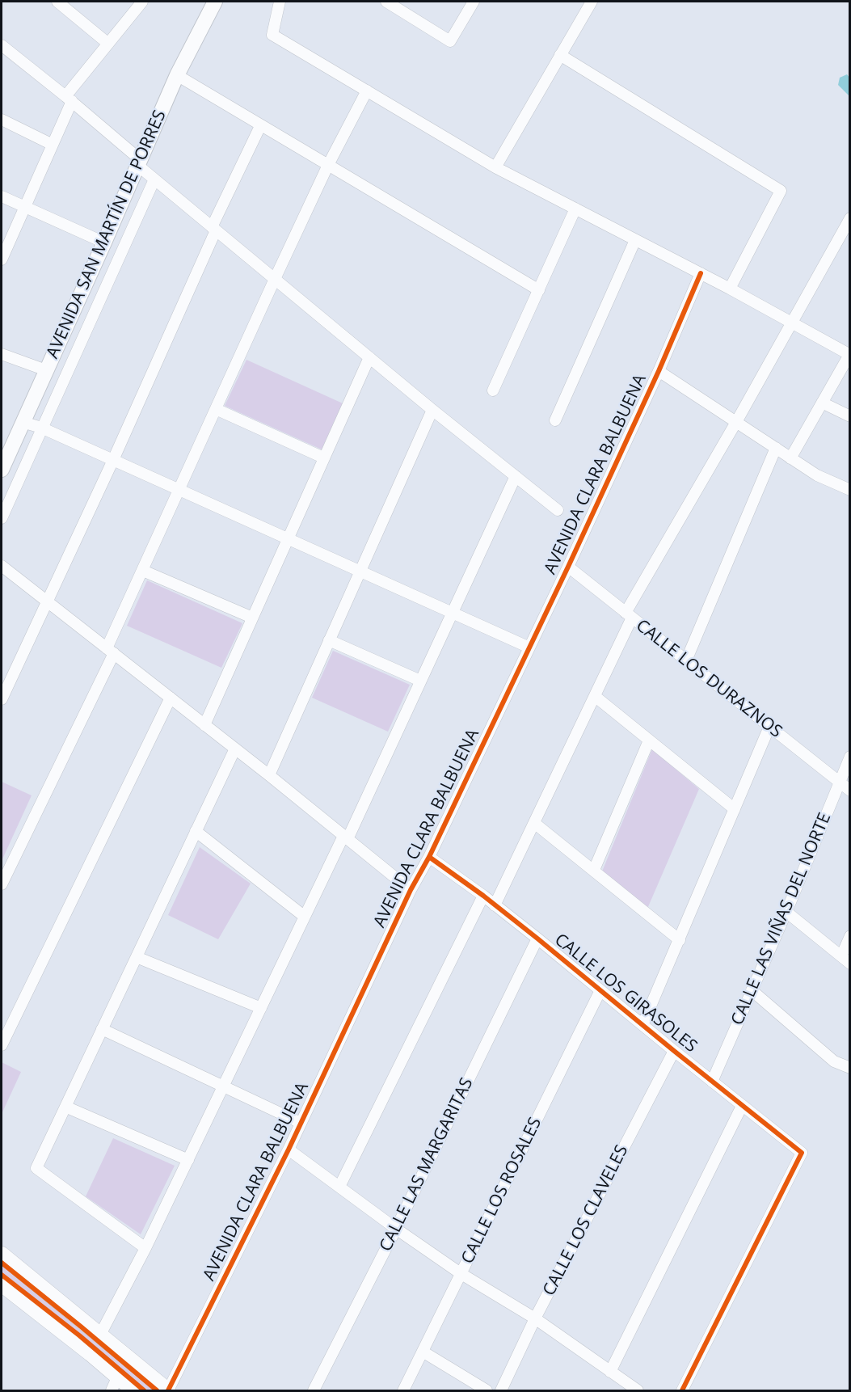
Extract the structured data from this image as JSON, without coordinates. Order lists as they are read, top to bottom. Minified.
{"streets":{"street":["AVENIDA SAN MARTÍN DE PORRES","AVENIDA CLARA BALBUENA","CALLE LOS DURAZNOS","CALLE LAS VIÑAS DEL NORTE","CALLE LOS GIRASOLES","CALLE LAS MARGARITAS","CALLE LOS ROSALES","CALLE LOS CLAVELES"]},"crossings":[["AVENIDA CLARA BALBUENA","CALLE LOS DURAZNOS"],["AVENIDA CLARA BALBUENA","CALLE LOS GIRASOLES"],["CALLE LOS DURAZNOS","CALLE LAS VIÑAS DEL NORTE"],["CALLE LAS VIÑAS DEL NORTE","CALLE LOS GIRASOLES"],["CALLE LOS GIRASOLES","CALLE LAS MARGARITAS"],["CALLE LOS GIRASOLES","CALLE LOS ROSALES"],["CALLE LOS GIRASOLES","CALLE LOS CLAVELES"]]}
